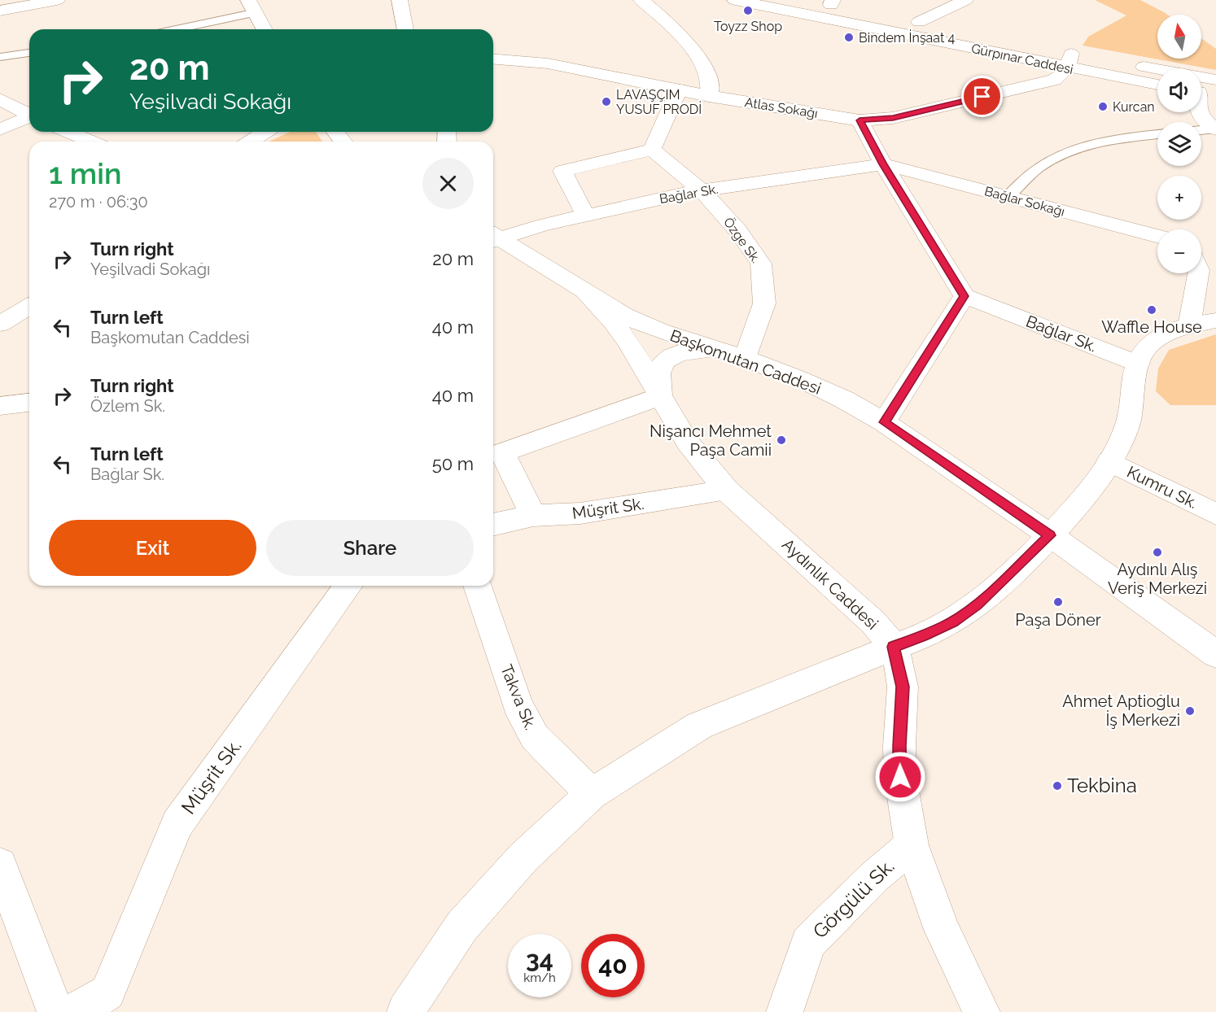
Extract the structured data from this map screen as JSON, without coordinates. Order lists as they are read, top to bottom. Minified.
{"streets":{"street":["Gürpınar Caddesi","Atlas Sokağı","Bağlar Sk.","Bağlar Sokağı","Özge Sk.","Başkomutan Caddesi","Kumru Sk.","Müşrit Sk.","Aydınlık Caddesi","Takva Sk.","Görgülü Sk."]},"crossings":[["Gürpınar Caddesi","Atlas Sokağı"],["Bağlar Sk.","Bağlar Sokağı"],["Bağlar Sk.","Özge Sk."],["Özge Sk.","Başkomutan Caddesi"],["Başkomutan Caddesi","Aydınlık Caddesi"],["Müşrit Sk.","Aydınlık Caddesi"],["Aydınlık Caddesi","Görgülü Sk."]],"places":["Toyzz Shop","Bindem İnşaat 4","LAVAŞÇIM YUSUF PRODİ","Kurcan","Waffle House","Nişancı Mehmet Paşa Camii","Aydınlı Alış Veriş Merkezi","Paşa Döner","Ahmet Aptioğlu İş Merkezi","Tekbina"],"north":"top","page":{"map_buttons":["+","−"],"turn":["20 m","Yeşilvadi Sokağı"],"heading":["1 min","270 m · 06:30"],"list":[{"name":"Turn right","note":"Yeşilvadi Sokağı","value":"20 m"},{"name":"Turn left","note":"Başkomutan Caddesi","value":"40 m"},{"name":"Turn right","note":"Özlem Sk.","value":"40 m"},{"name":"Turn left","note":"Bağlar Sk.","value":"50 m"}],"buttons":["Exit","Share"],"speed":"34 km/h","limit":"40"}}
